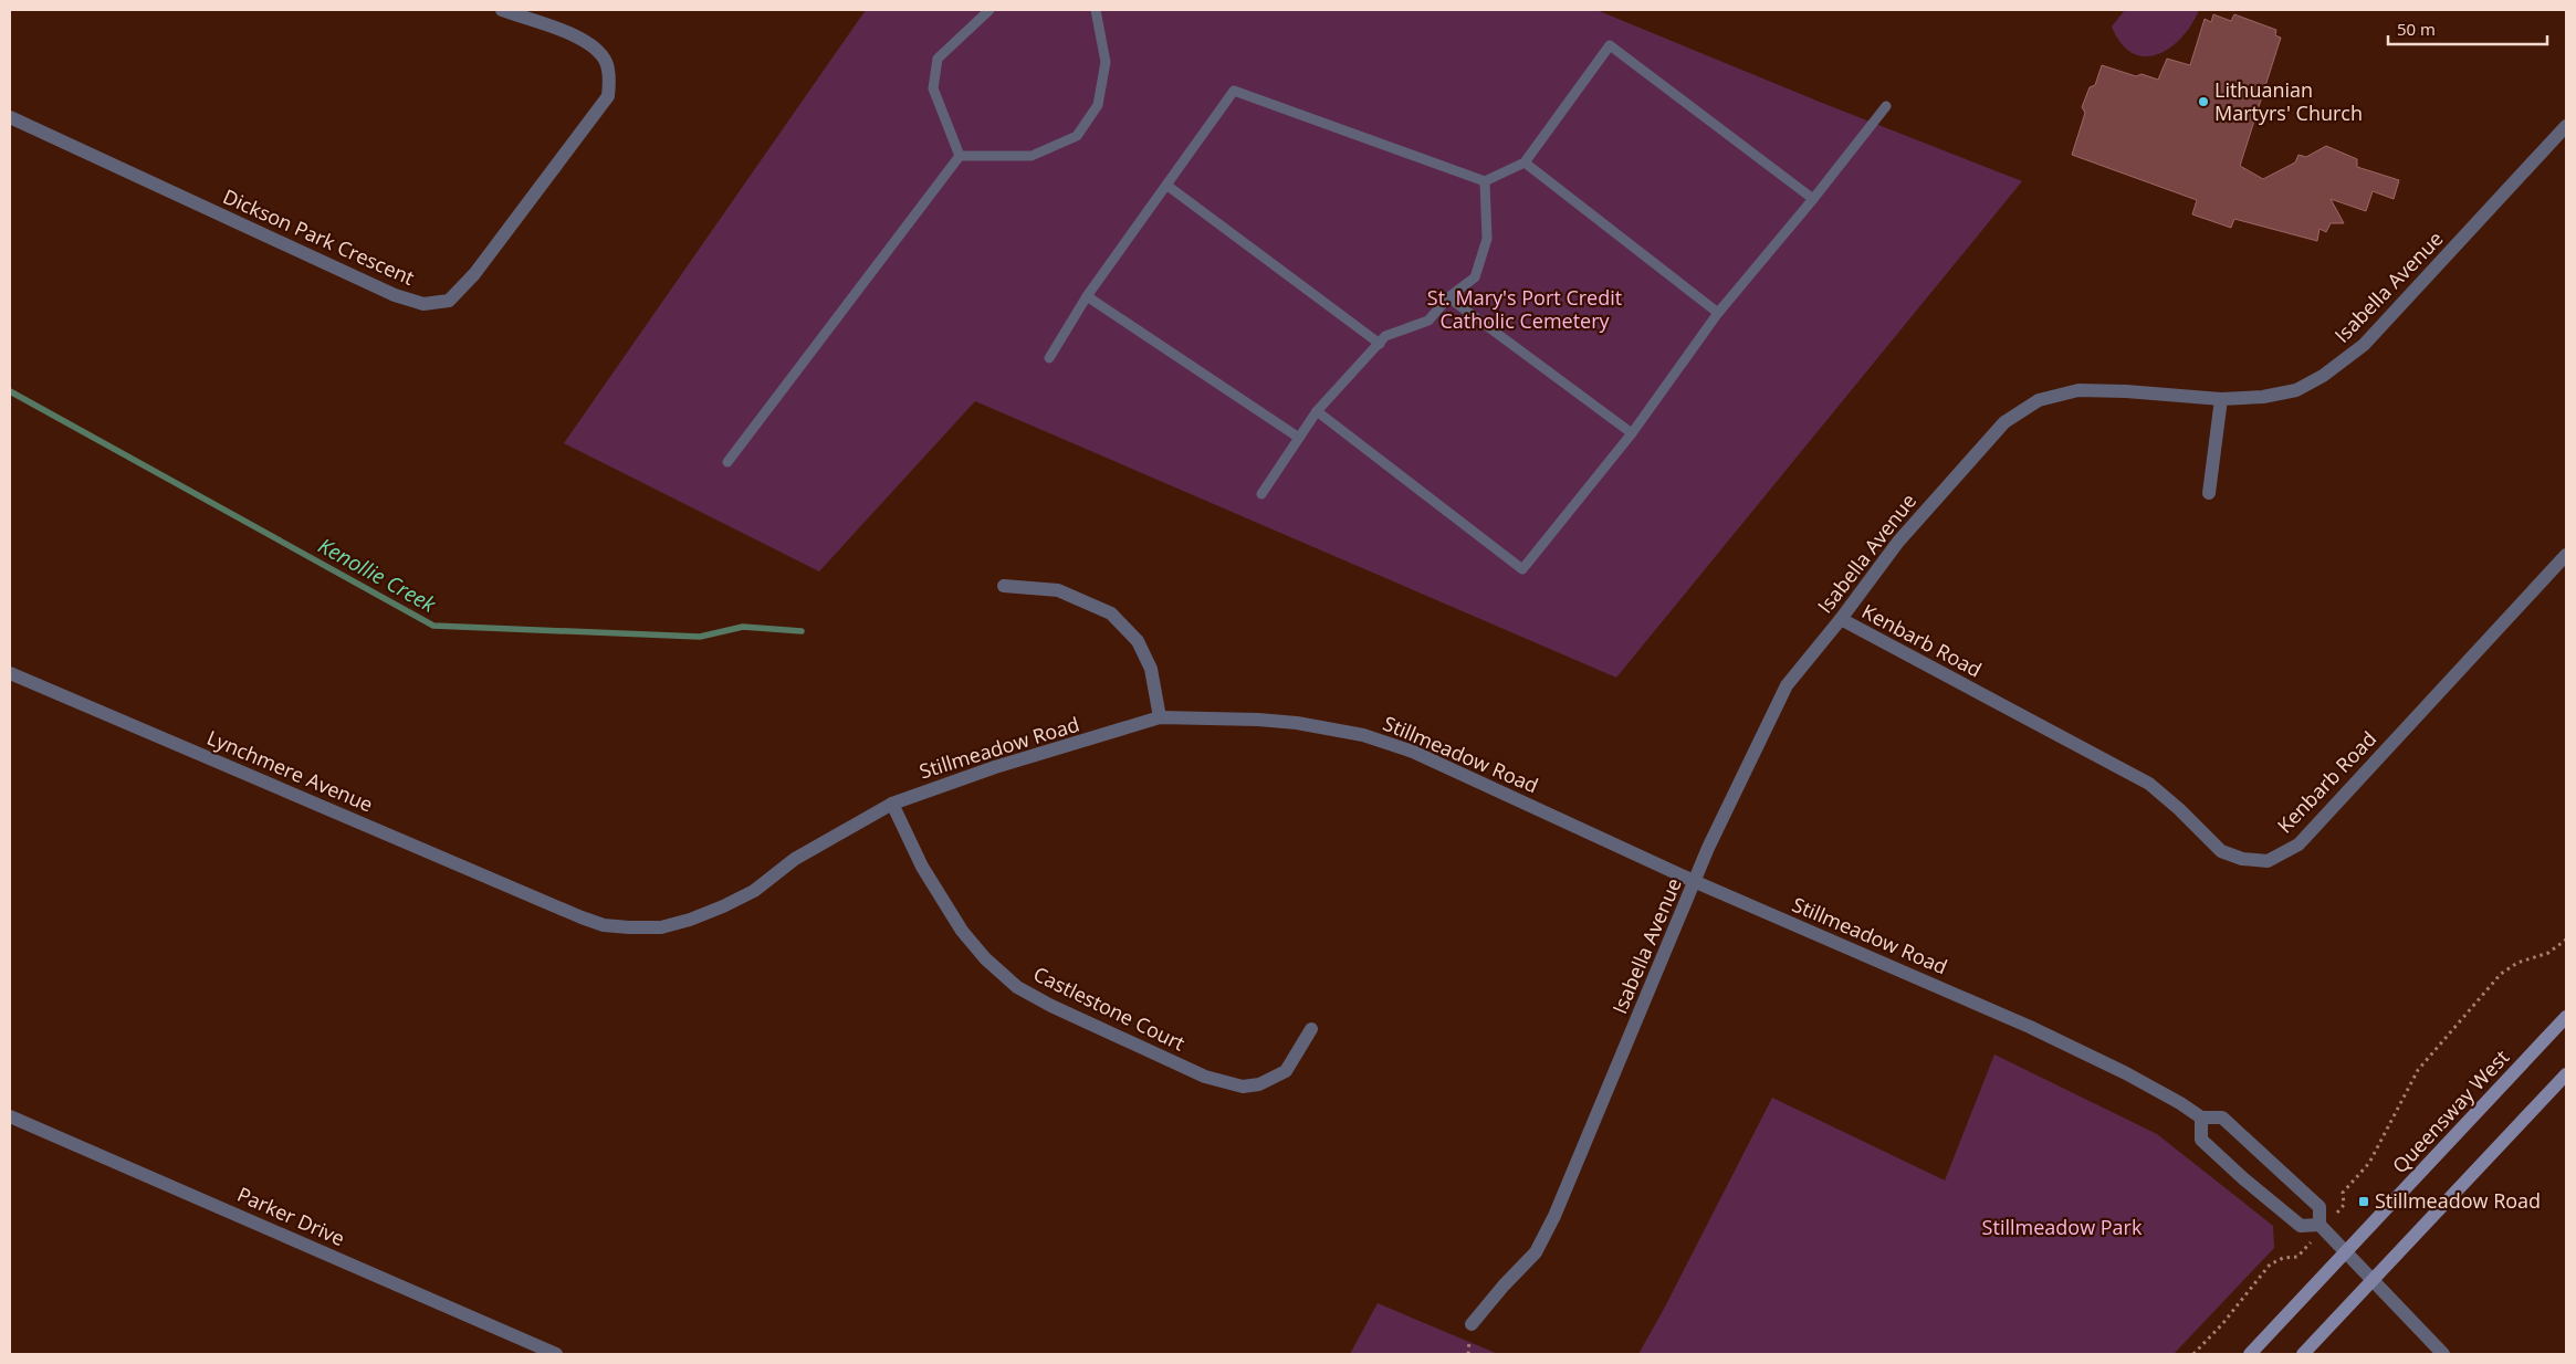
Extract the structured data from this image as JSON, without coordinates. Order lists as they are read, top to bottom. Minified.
{"streets":{"main road":["Queensway West"],"street":["Dickson Park Crescent","Isabella Avenue","Kenbarb Road","Stillmeadow Road","Lynchmere Avenue","Castlestone Court","Parker Drive"]},"crossings":[["Isabella Avenue","Kenbarb Road"],["Isabella Avenue","Stillmeadow Road"],["Stillmeadow Road","Lynchmere Avenue"],["Stillmeadow Road","Castlestone Court"],["Stillmeadow Road","Queensway West"]],"water":["Kenollie Creek"],"parks":["St. Mary's Port Credit Catholic Cemetery","Stillmeadow Park"],"places":{"other":["Lithuanian Martyrs' Church"],"transit":["Stillmeadow Road"]},"scale_bar":"50 m"}
